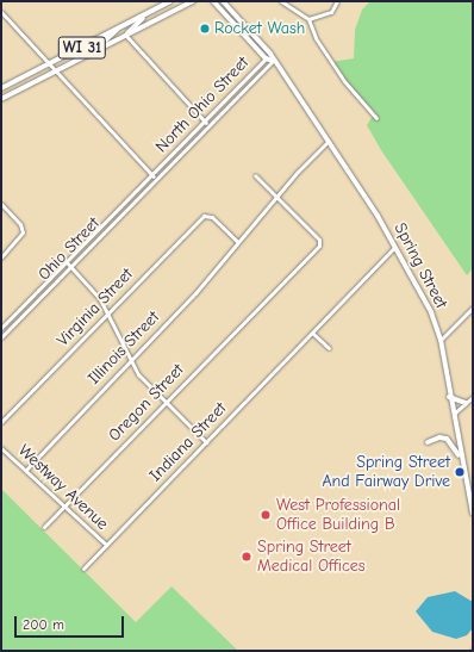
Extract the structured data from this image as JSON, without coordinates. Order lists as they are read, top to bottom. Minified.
{"streets":{"main road":["WI 31","Spring Street"],"street":["North Ohio Street","Ohio Street","Virginia Street","Illinois Street","Oregon Street","Indiana Street","Westway Avenue"]},"crossings":[["North Ohio Street","Ohio Street"],["North Ohio Street","Spring Street"],["Spring Street","Illinois Street"],["Spring Street","Indiana Street"],["Virginia Street","Illinois Street"],["Illinois Street","Oregon Street"],["Illinois Street","Westway Avenue"],["Oregon Street","Westway Avenue"],["Indiana Street","Westway Avenue"]],"places":["Rocket Wash","Spring Street And Fairway Drive","West Professional Office Building B","Spring Street Medical Offices"],"scale_bar":"200 m"}
